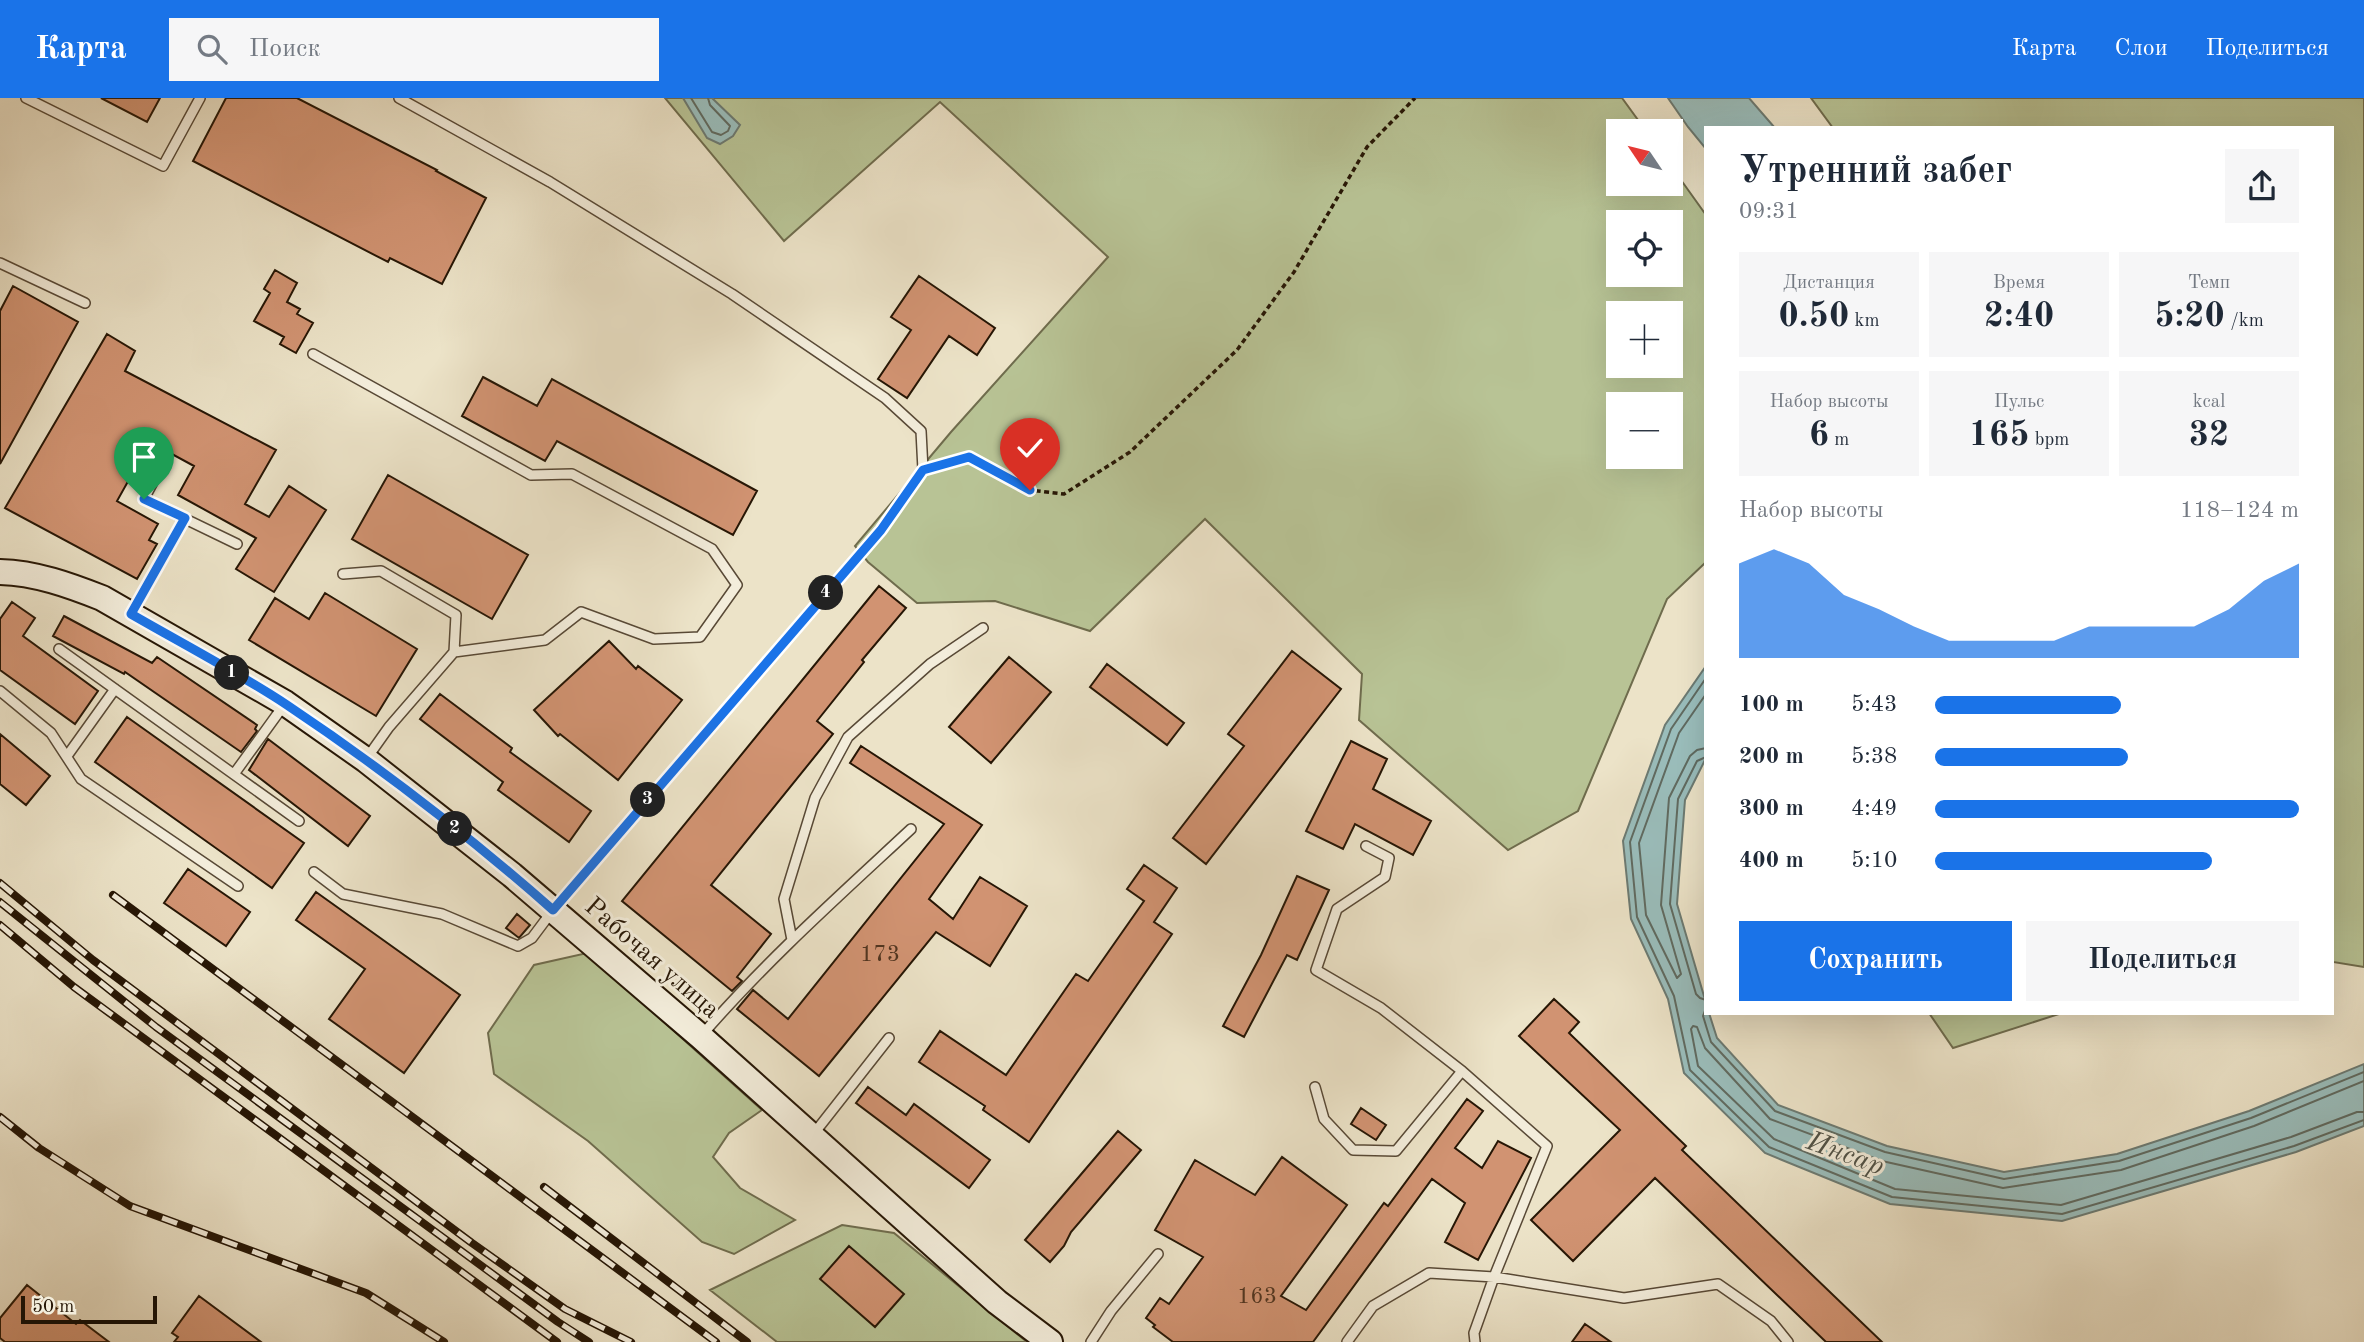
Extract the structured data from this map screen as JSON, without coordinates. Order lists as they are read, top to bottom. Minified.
{"streets":{"street":["Рабочая улица"]},"water":["Инсар"],"house_numbers":["173","163"],"scale_bar":"50 m","north":"top left","page":{"header":"Карта","search":"Поиск","nav":["Карта","Слои","Поделиться"],"map_buttons":["+","−"],"heading":["Утренний забег","09:31"],"stats":[["Дистанция","0.50 km"],["Время","2:40"],["Темп","5:20 /km"],["Набор высоты","6 m"],["Пульс","165 bpm"],["kcal","32"]],"chart":["Набор высоты","118–124 m"],"pins":["4","1","3","2"],"list":[{"name":"100 m","note":"5:43"},{"name":"200 m","note":"5:38"},{"name":"300 m","note":"4:49"},{"name":"400 m","note":"5:10"}],"buttons":["Сохранить","Поделиться"],"scale":"50 m"}}
